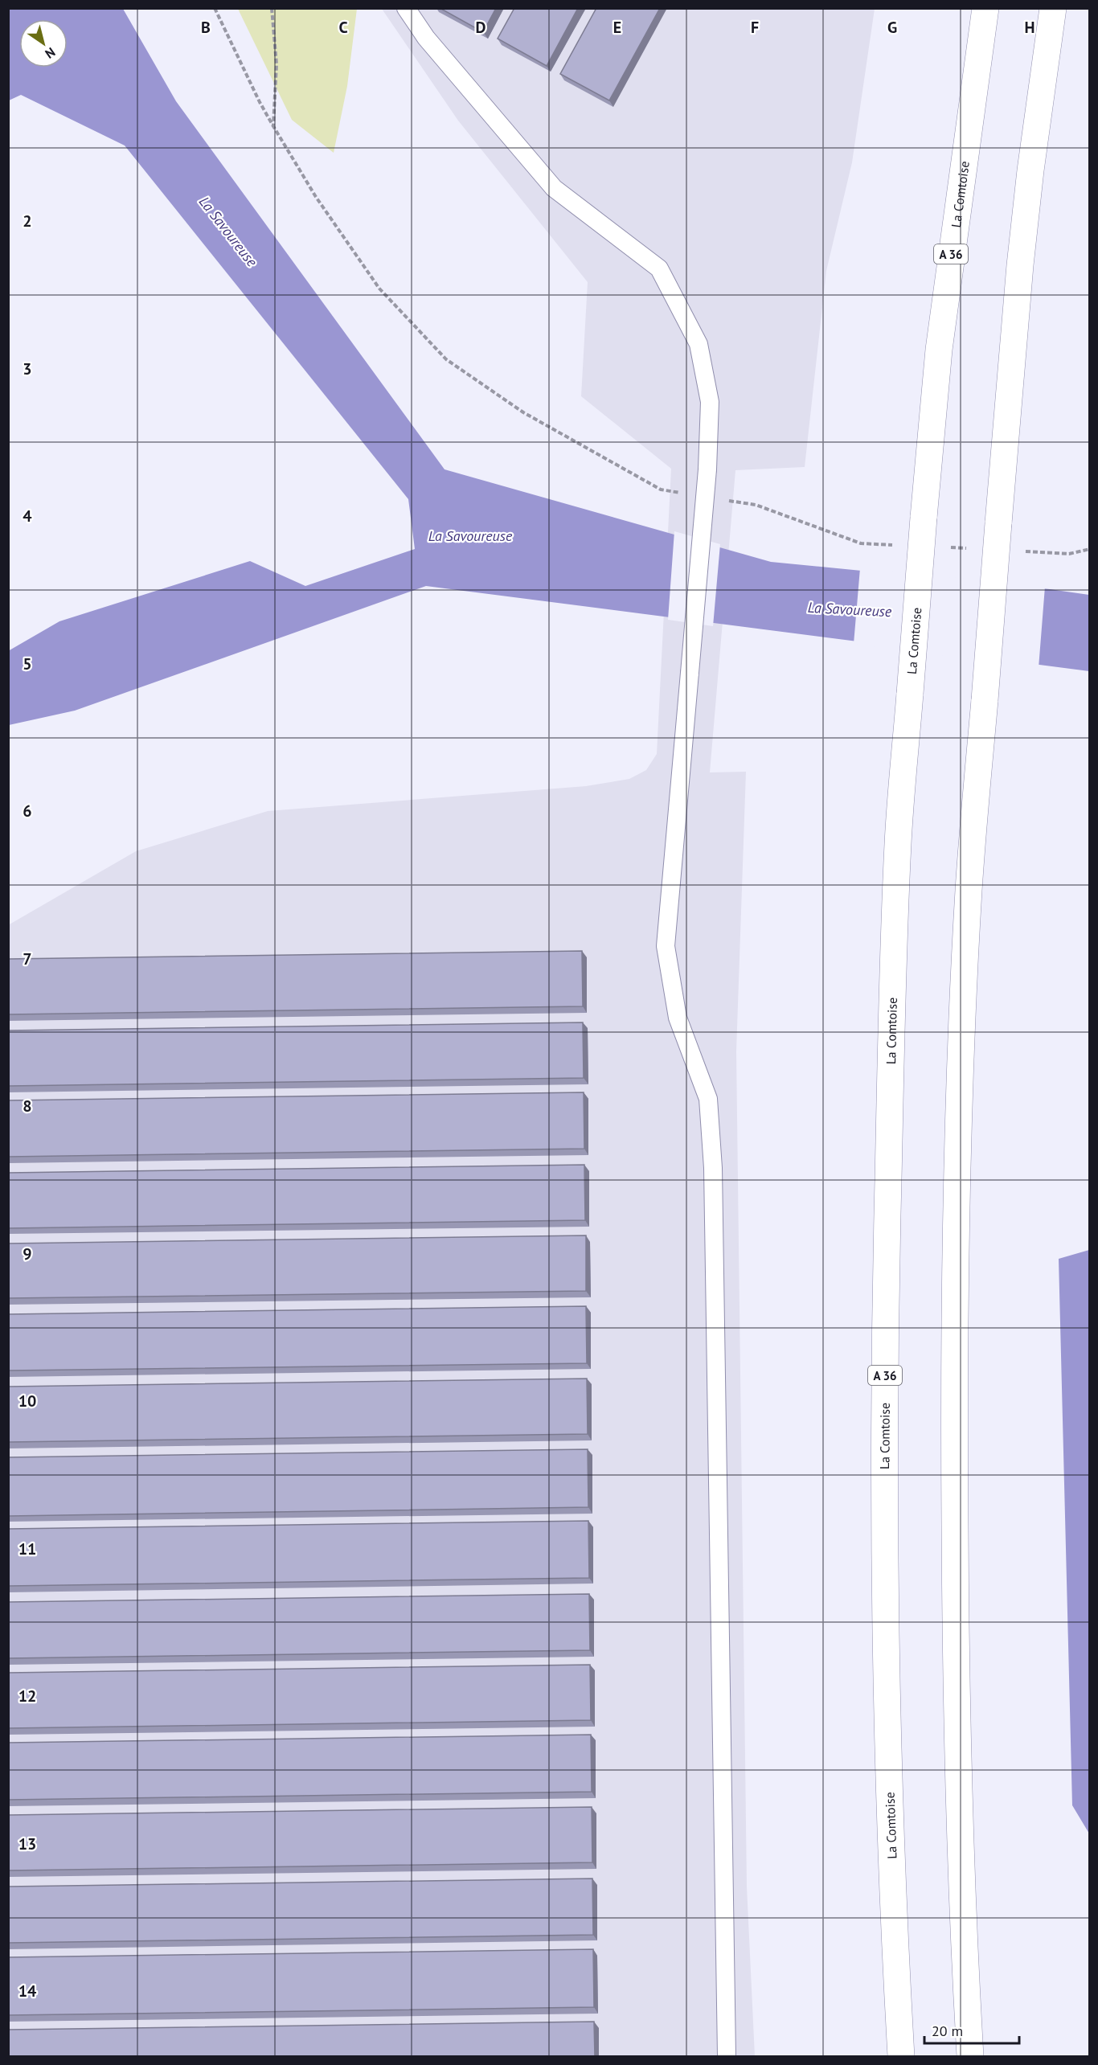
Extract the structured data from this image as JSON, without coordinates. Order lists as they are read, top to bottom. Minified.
{"streets":{"highway":["La Comtoise","A 36"]},"water":["La Savoureuse"],"scale_bar":"20 m","north":"bottom right","grid":{"columns":["B","C","D","E","F","G","H"],"rows":["2","3","4","5","6","7","8","9","10","11","12","13","14"]}}
